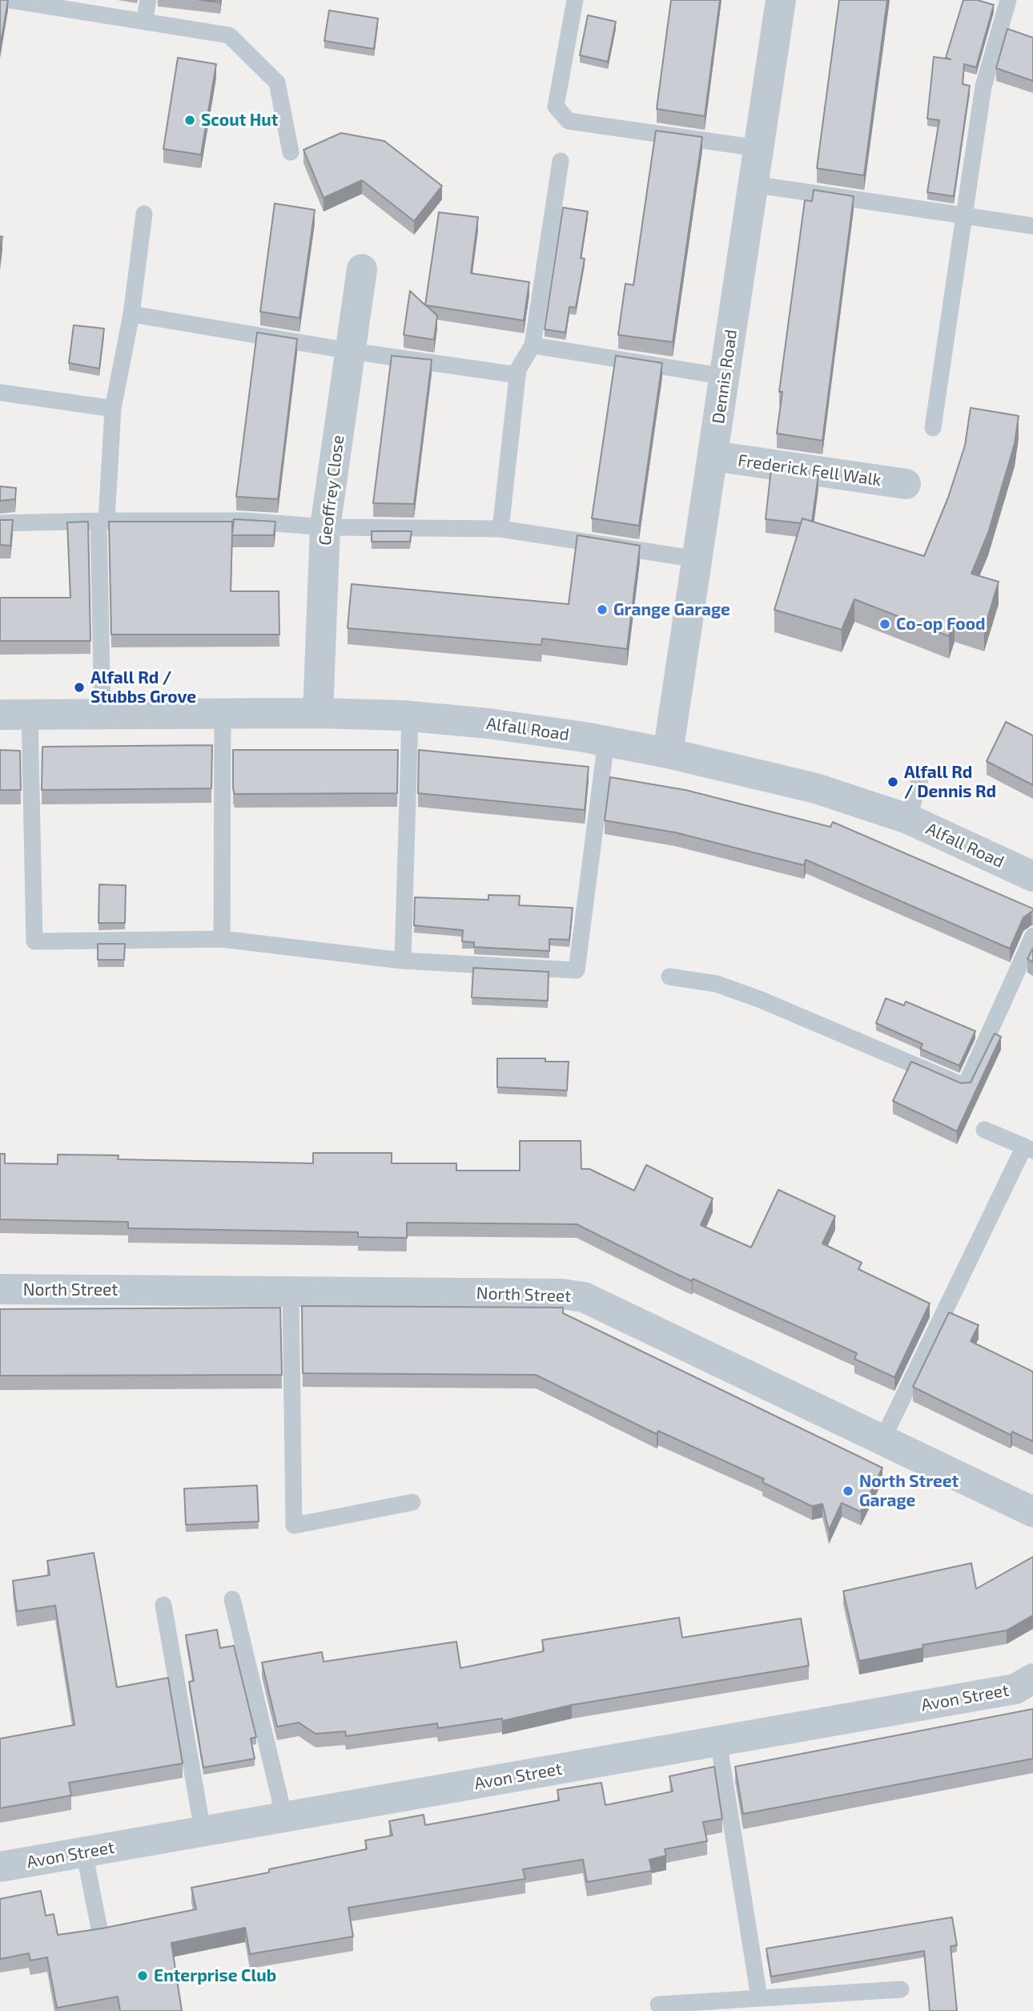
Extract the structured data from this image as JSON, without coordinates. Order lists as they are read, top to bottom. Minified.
{"streets":{"street":["Dennis Road","Frederick Fell Walk","Geoffrey Close","Alfall Road","North Street","Avon Street"]},"crossings":[["Dennis Road","Frederick Fell Walk"],["Dennis Road","Alfall Road"],["Geoffrey Close","Alfall Road"]],"places":["Scout Hut","Grange Garage","Co-op Food","Alfall Rd / Stubbs Grove","Alfall Rd / Dennis Rd","North Street Garage","Enterprise Club"]}
